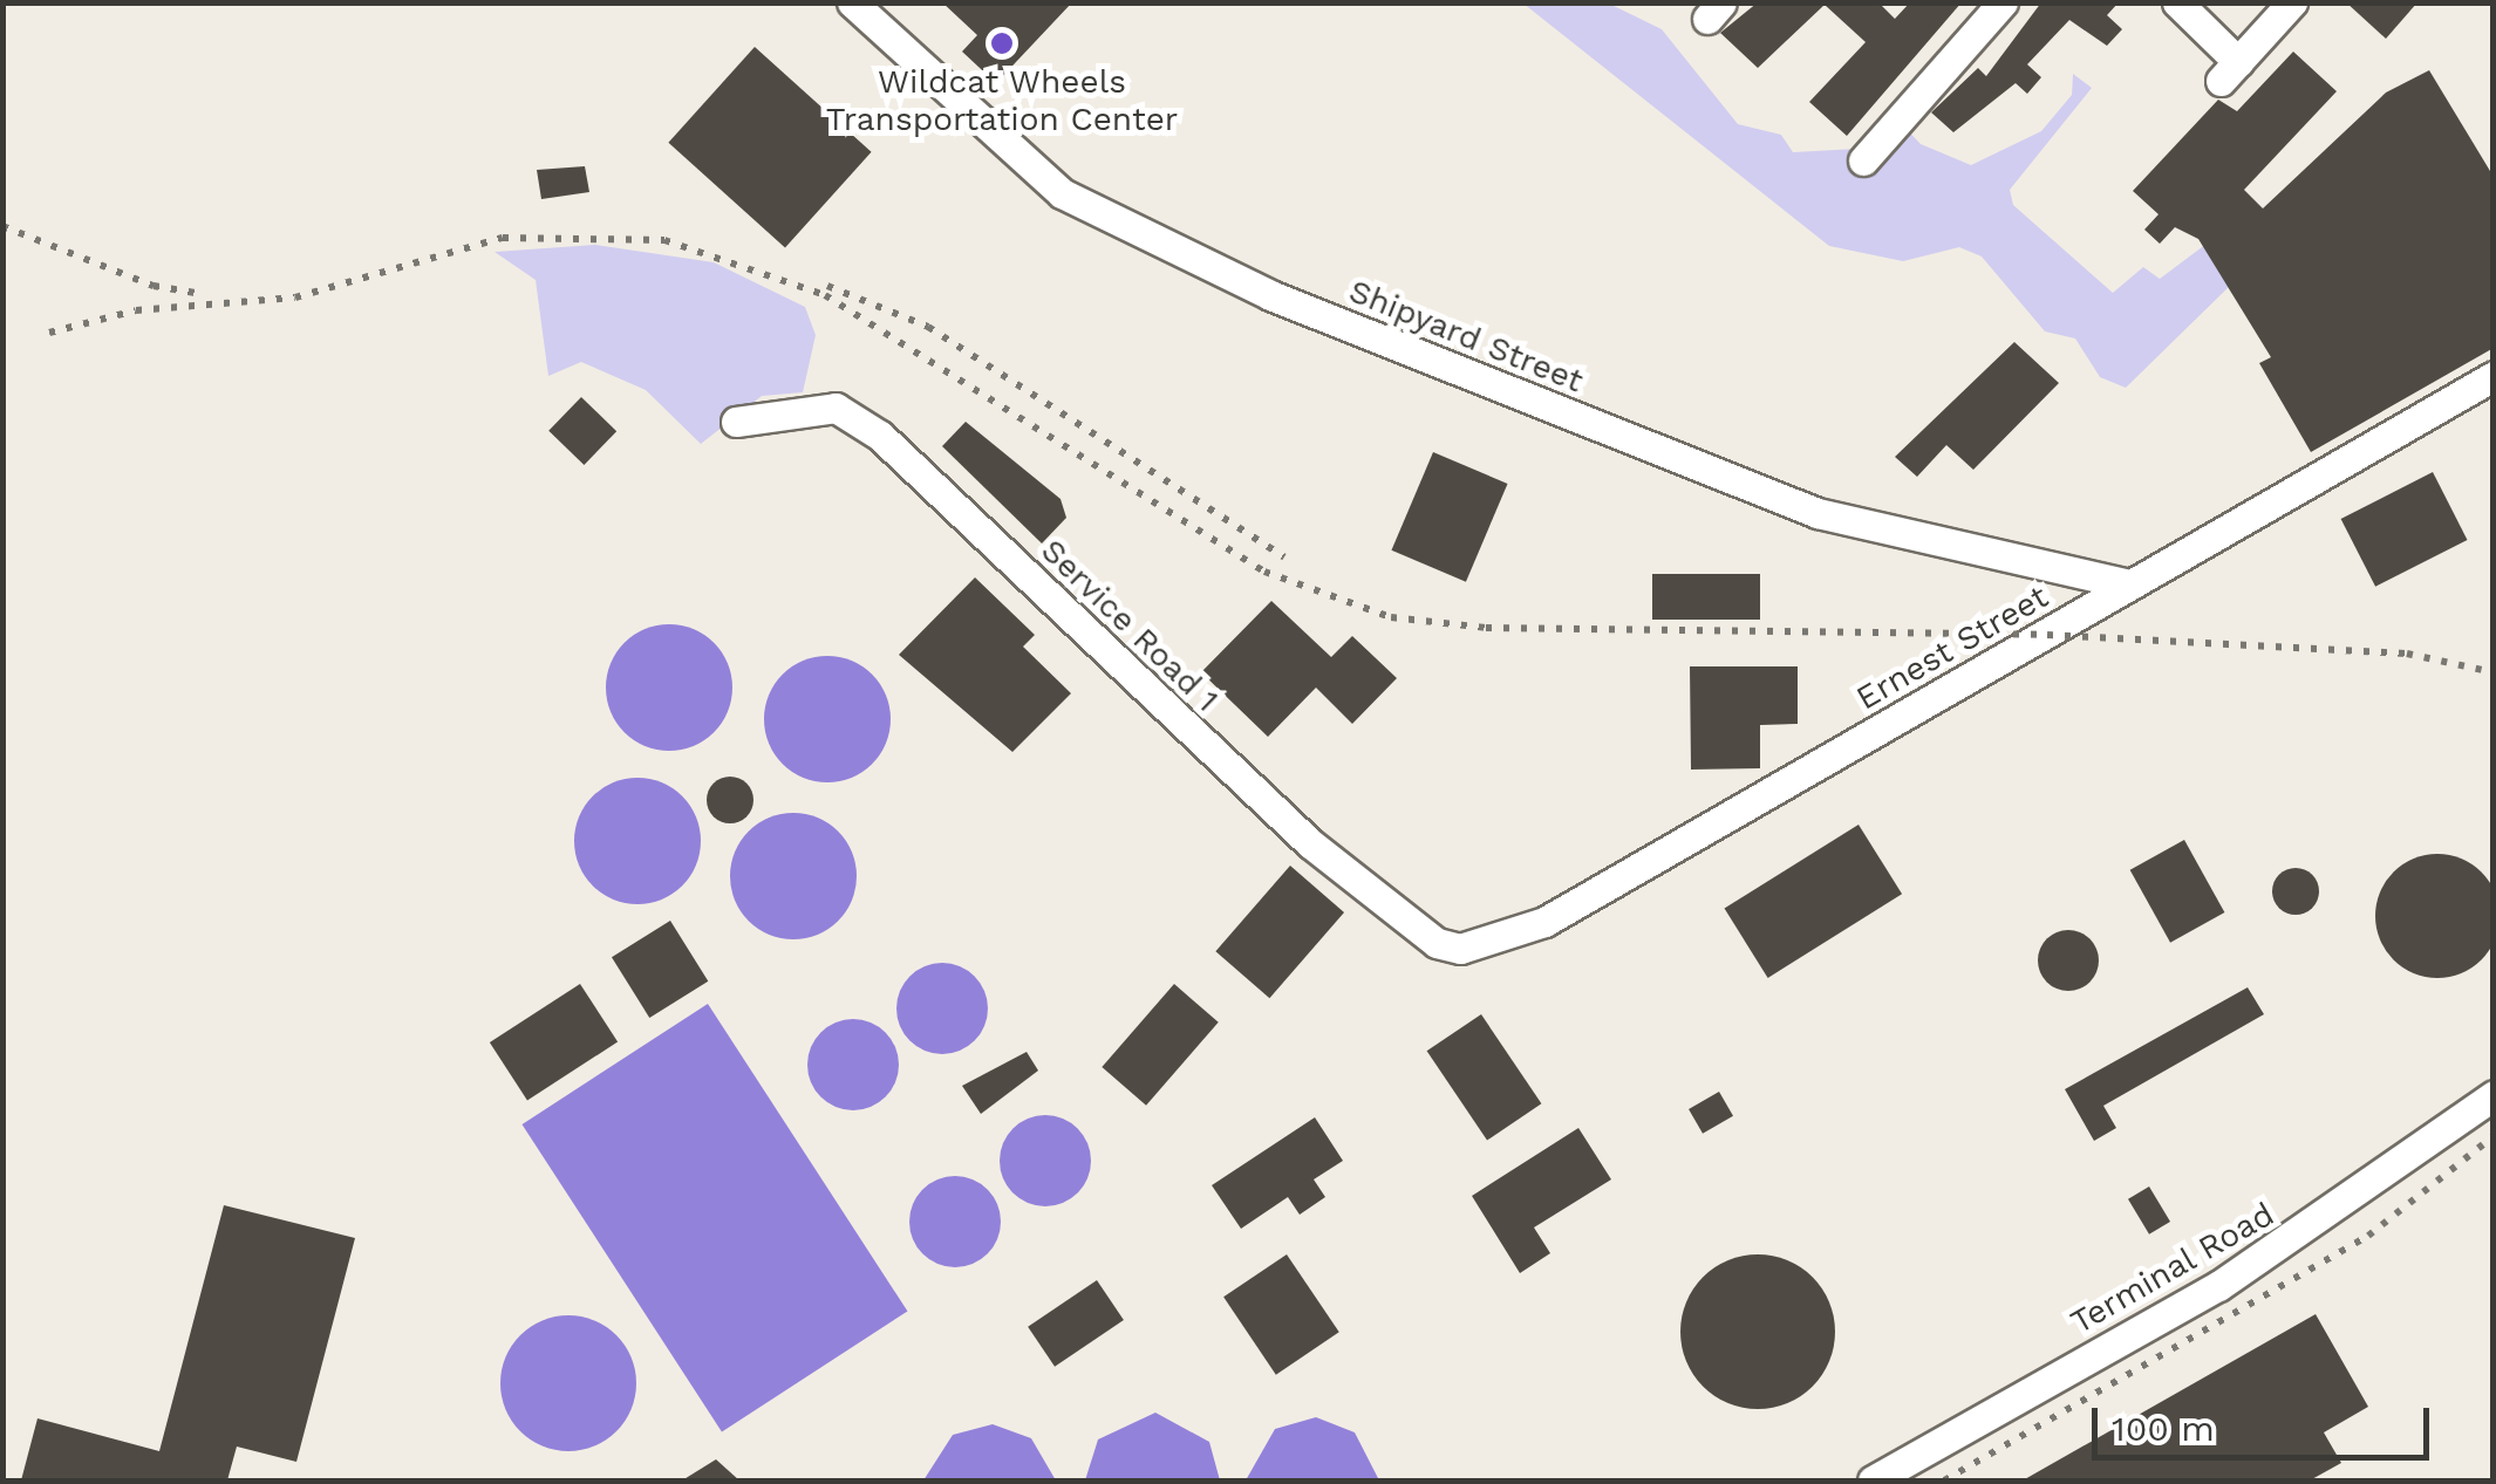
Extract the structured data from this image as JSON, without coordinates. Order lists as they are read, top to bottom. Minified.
{"streets":{"street":["Shipyard Street","Service Road 1","Ernest Street","Terminal Road"]},"crossings":[["Shipyard Street","Ernest Street"],["Service Road 1","Ernest Street"]],"places":["Wildcat Wheels Transportation Center"],"scale_bar":"100 m"}
